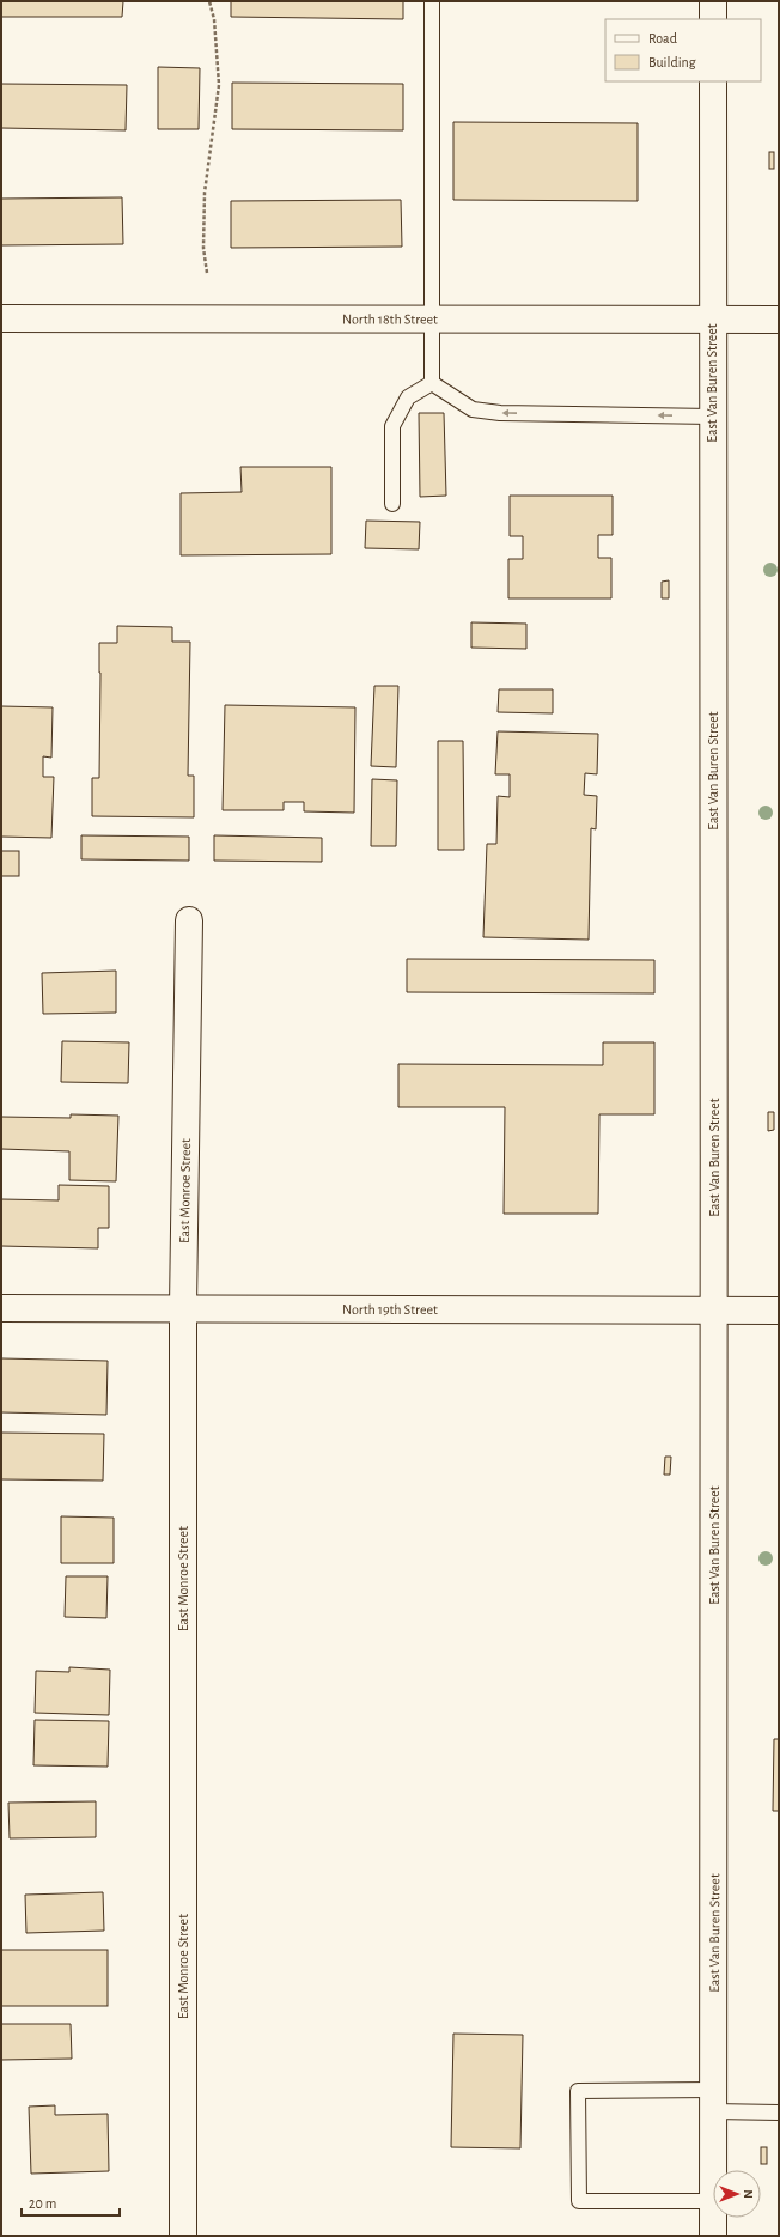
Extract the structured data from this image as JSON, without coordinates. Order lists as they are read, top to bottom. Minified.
{"streets":{"street":["North 18th Street","East Van Buren Street","East Monroe Street","North 19th Street"]},"crossings":[["North 18th Street","East Van Buren Street"],["East Van Buren Street","North 19th Street"],["East Monroe Street","North 19th Street"]],"legend":["Road","Building"],"scale_bar":"20 m","north":"right"}
